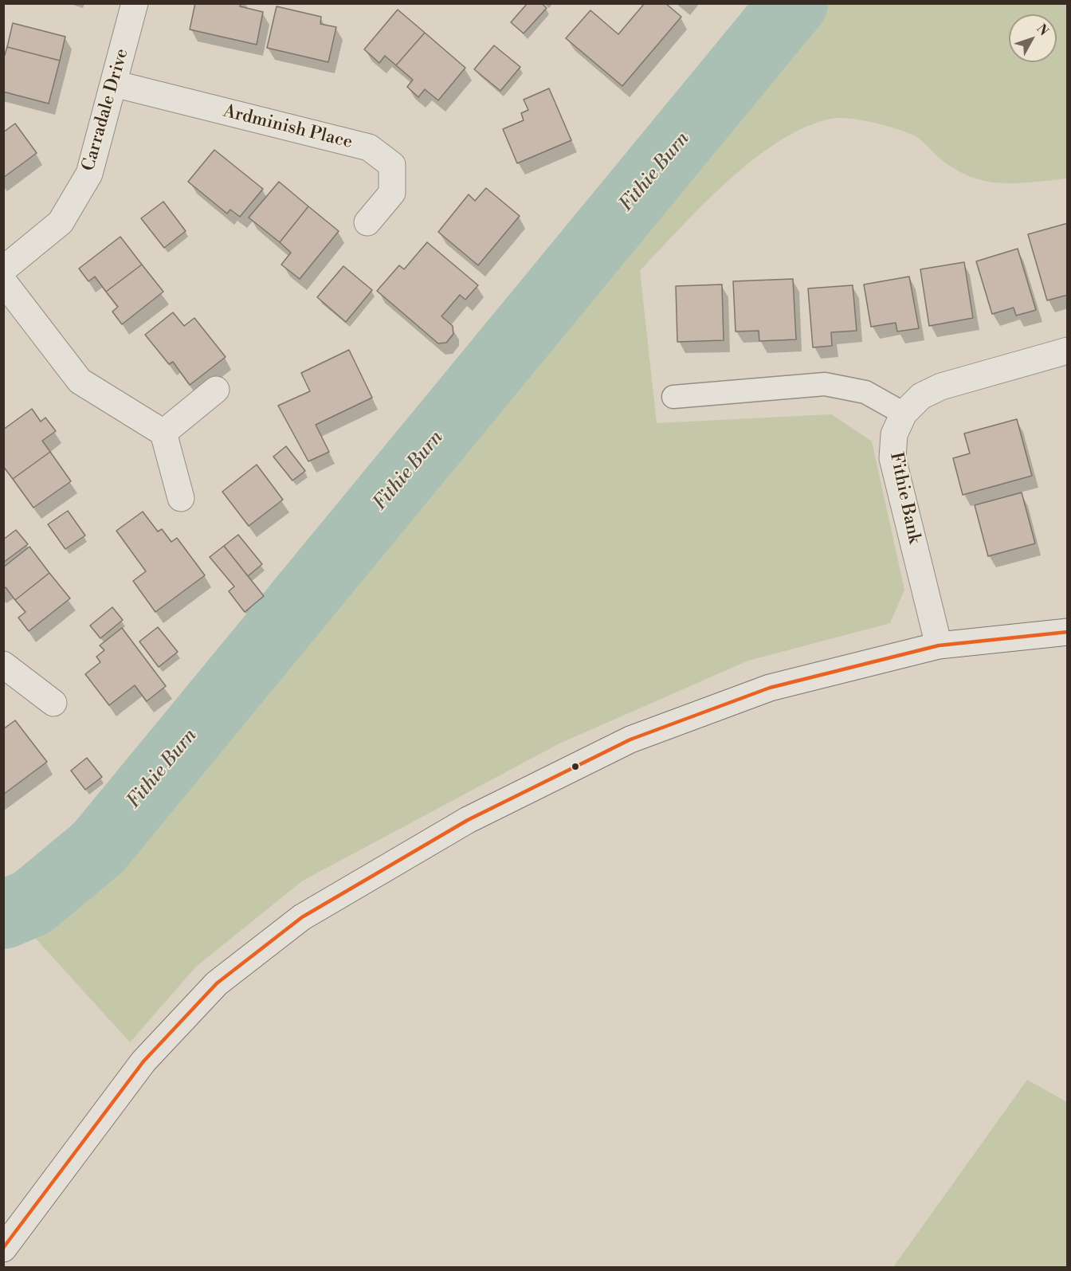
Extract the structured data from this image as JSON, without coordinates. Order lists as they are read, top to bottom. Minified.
{"streets":{"street":["Carradale Drive","Ardminish Place","Fithie Bank"]},"crossings":[["Carradale Drive","Ardminish Place"]],"water":["Fithie Burn"],"north":"top right"}
